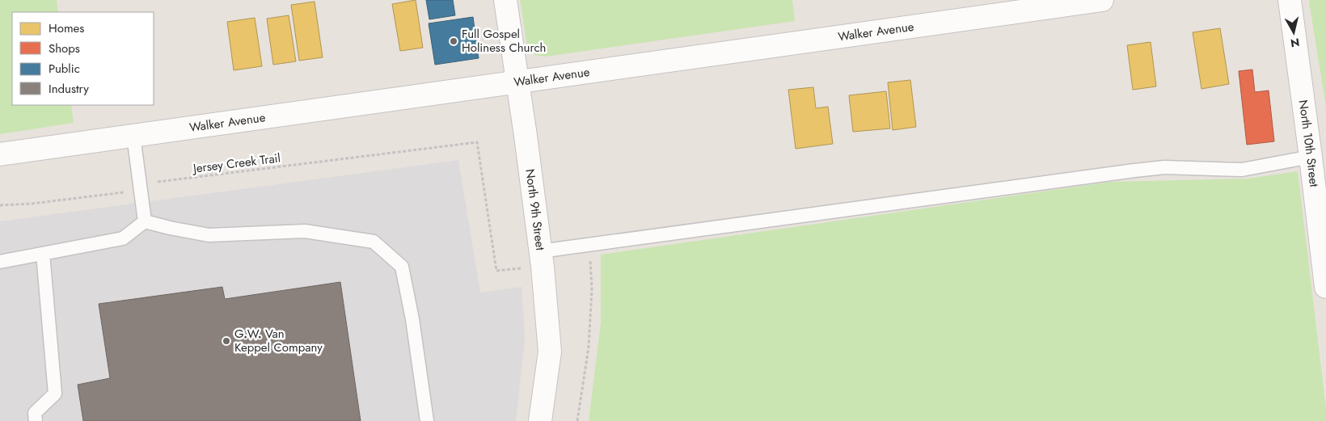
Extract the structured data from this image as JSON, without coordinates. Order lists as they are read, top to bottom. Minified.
{"streets":{"street":["Walker Avenue","North 10th Street","North 9th Street"],"path":["Jersey Creek Trail"]},"crossings":[["Walker Avenue","North 9th Street"]],"places":["Full Gospel Holiness Church","G.W. Van Keppel Company"],"legend":["Homes","Shops","Public","Industry"],"north":"bottom"}
